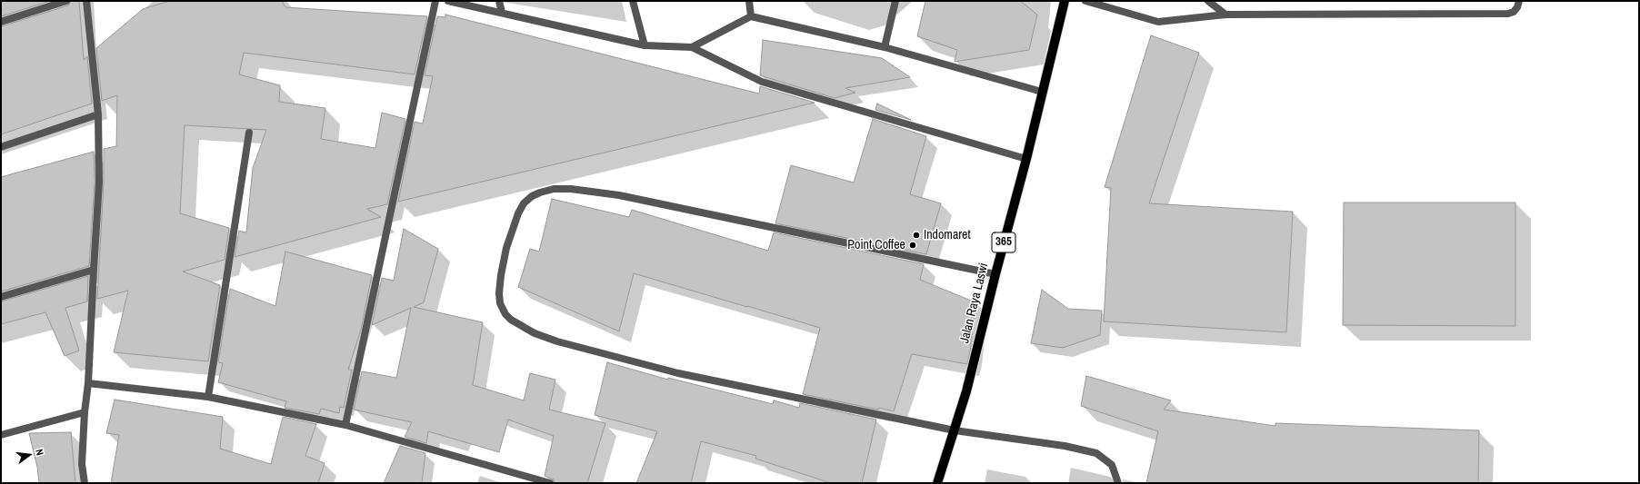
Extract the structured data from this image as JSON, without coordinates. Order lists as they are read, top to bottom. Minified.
{"streets":{"main road":["365","Jalan Raya Laswi"]},"places":["Indomaret","Point Coffee"],"north":"right"}
